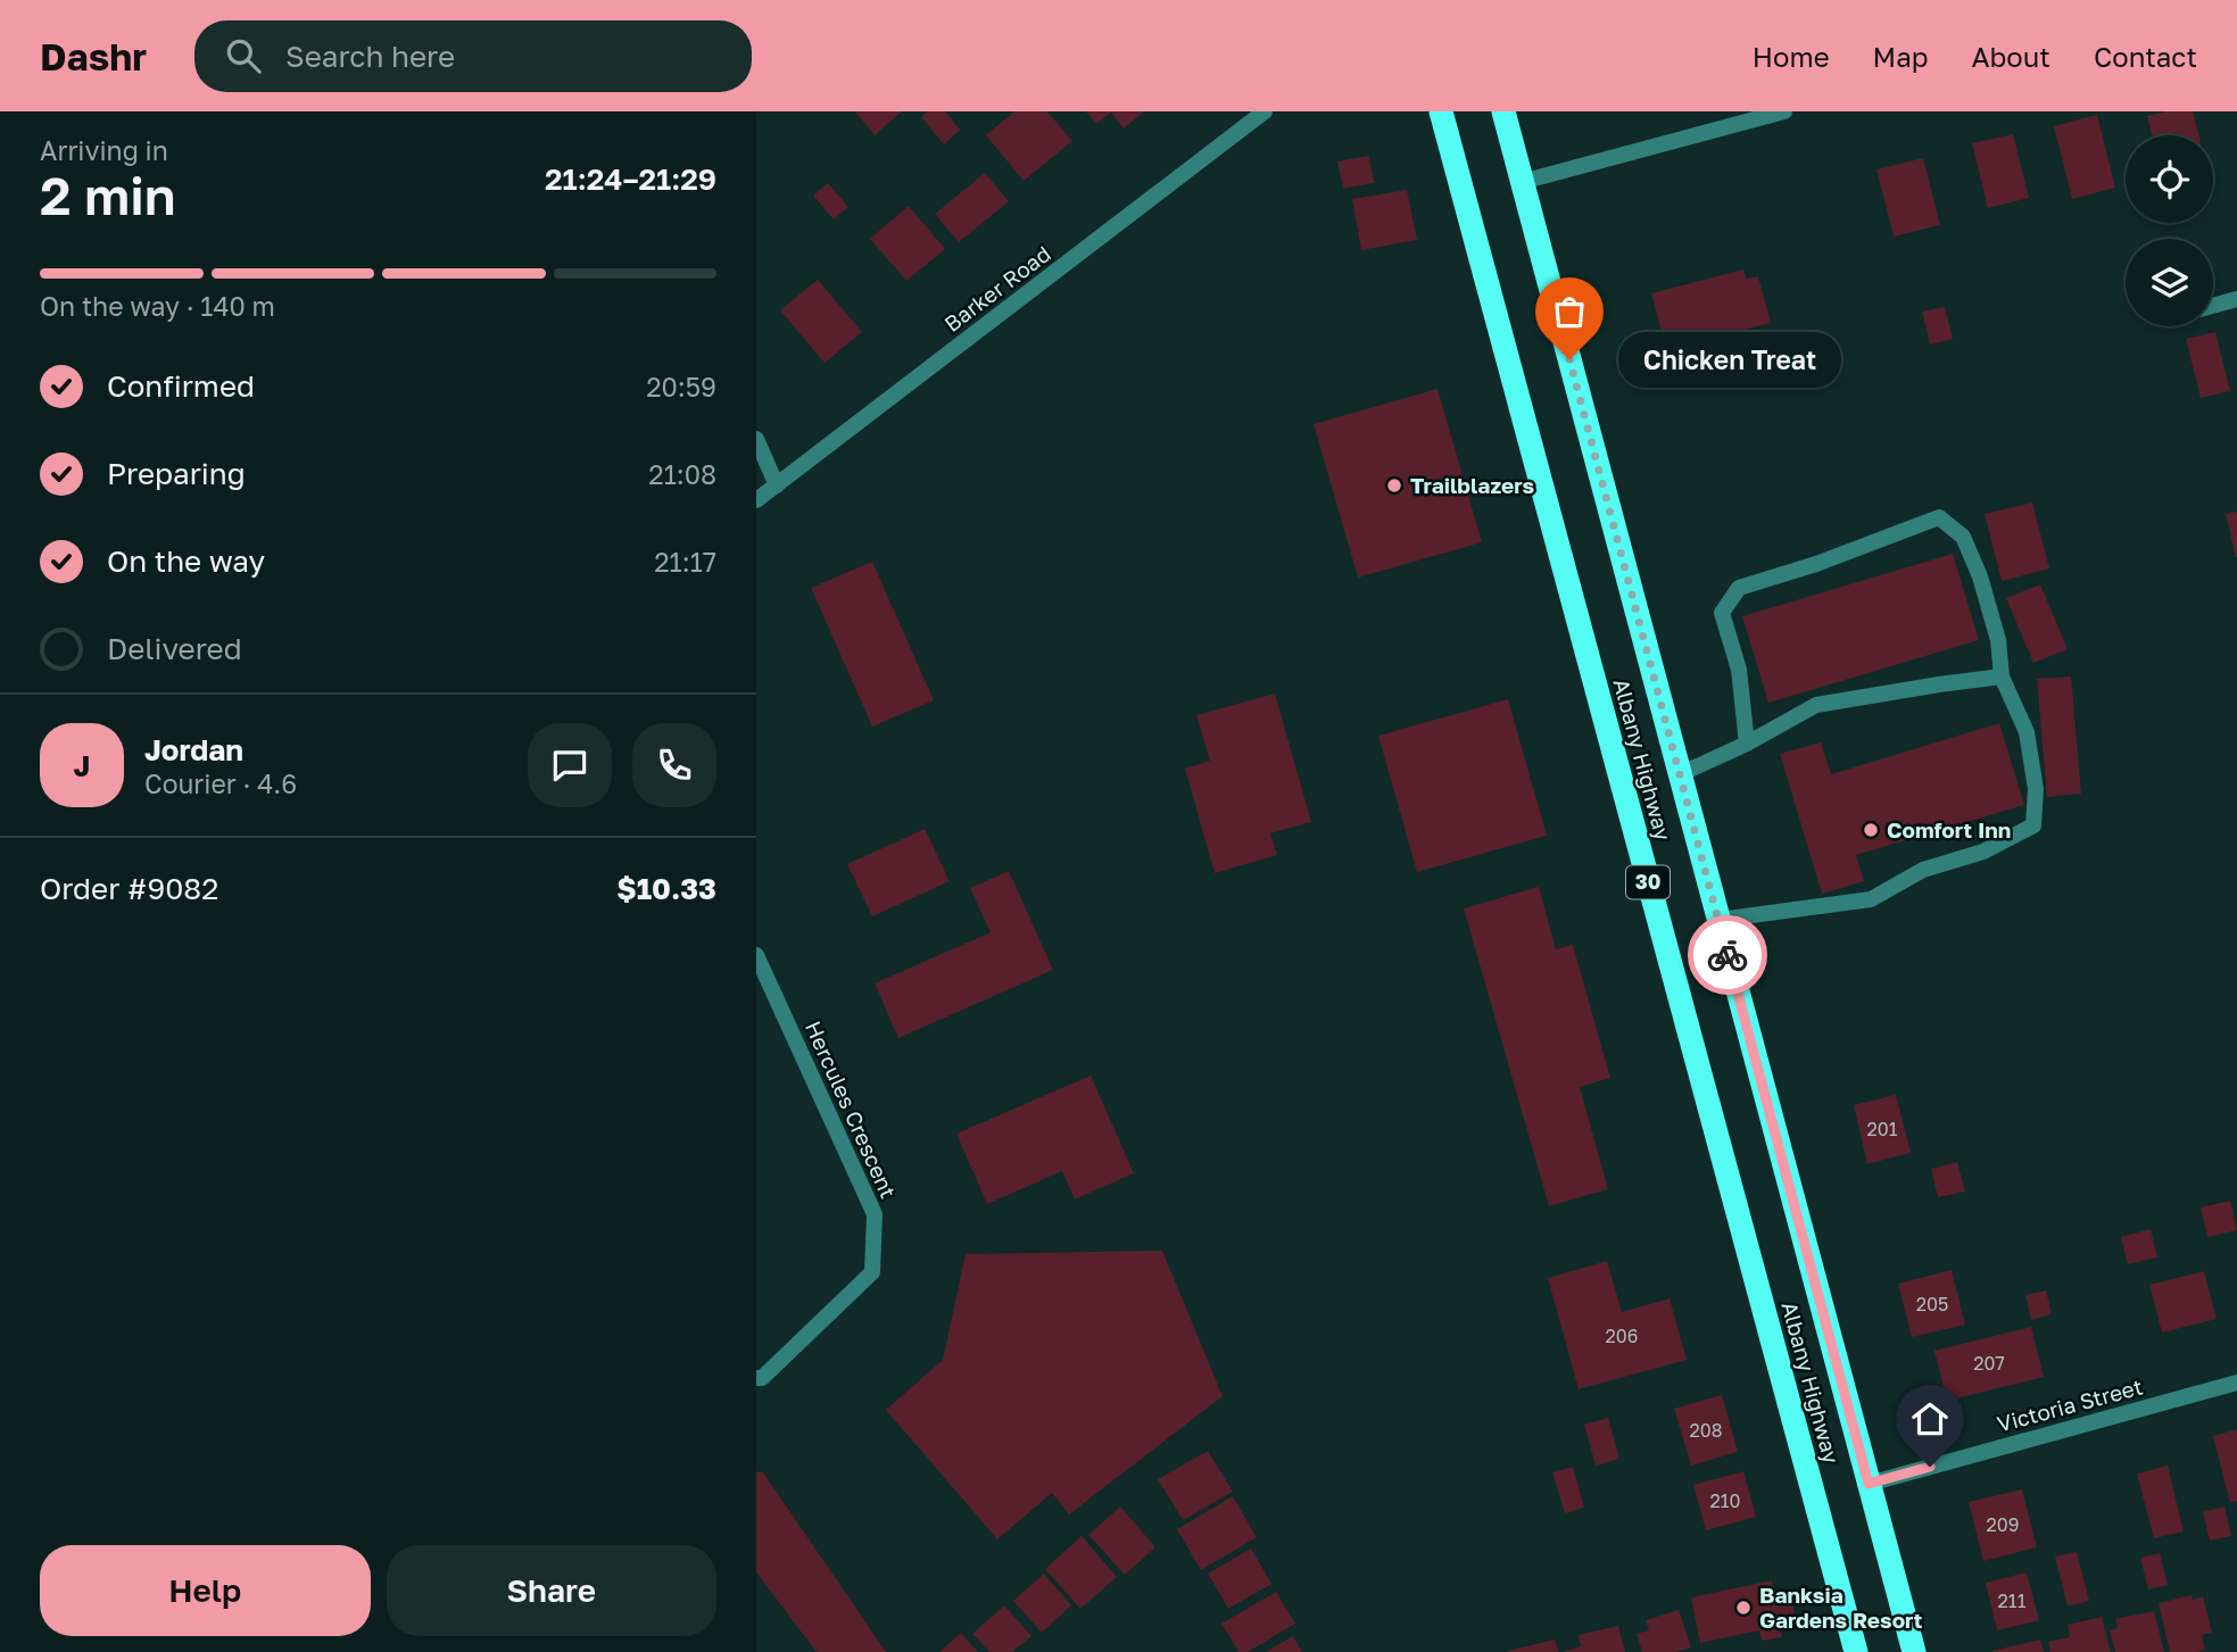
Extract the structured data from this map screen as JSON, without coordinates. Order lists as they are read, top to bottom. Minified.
{"streets":{"highway":["Albany Highway","30"],"street":["Barker Road","Hercules Crescent","Victoria Street"]},"crossings":[["Albany Highway","Victoria Street"]],"places":["Chicken Treat","Trailblazers","Comfort Inn","Banksia Gardens Resort"],"house_numbers":["201","205","206","207","208","210","209","211"],"page":{"header":"Dashr","search":"Search here","nav":["Home","Map","About","Contact"],"heading":["2 min","Arriving in","21:24–21:29"],"panel":["Jordan","Courier · 4.6","Order #9082","$10.33"],"bar":"On the way · 140 m","bubble":"Chicken Treat","list":[["Confirmed","20:59"],["Preparing","21:08"],["On the way","21:17"],"Delivered"],"round":"J","buttons":["Help","Share"]}}
